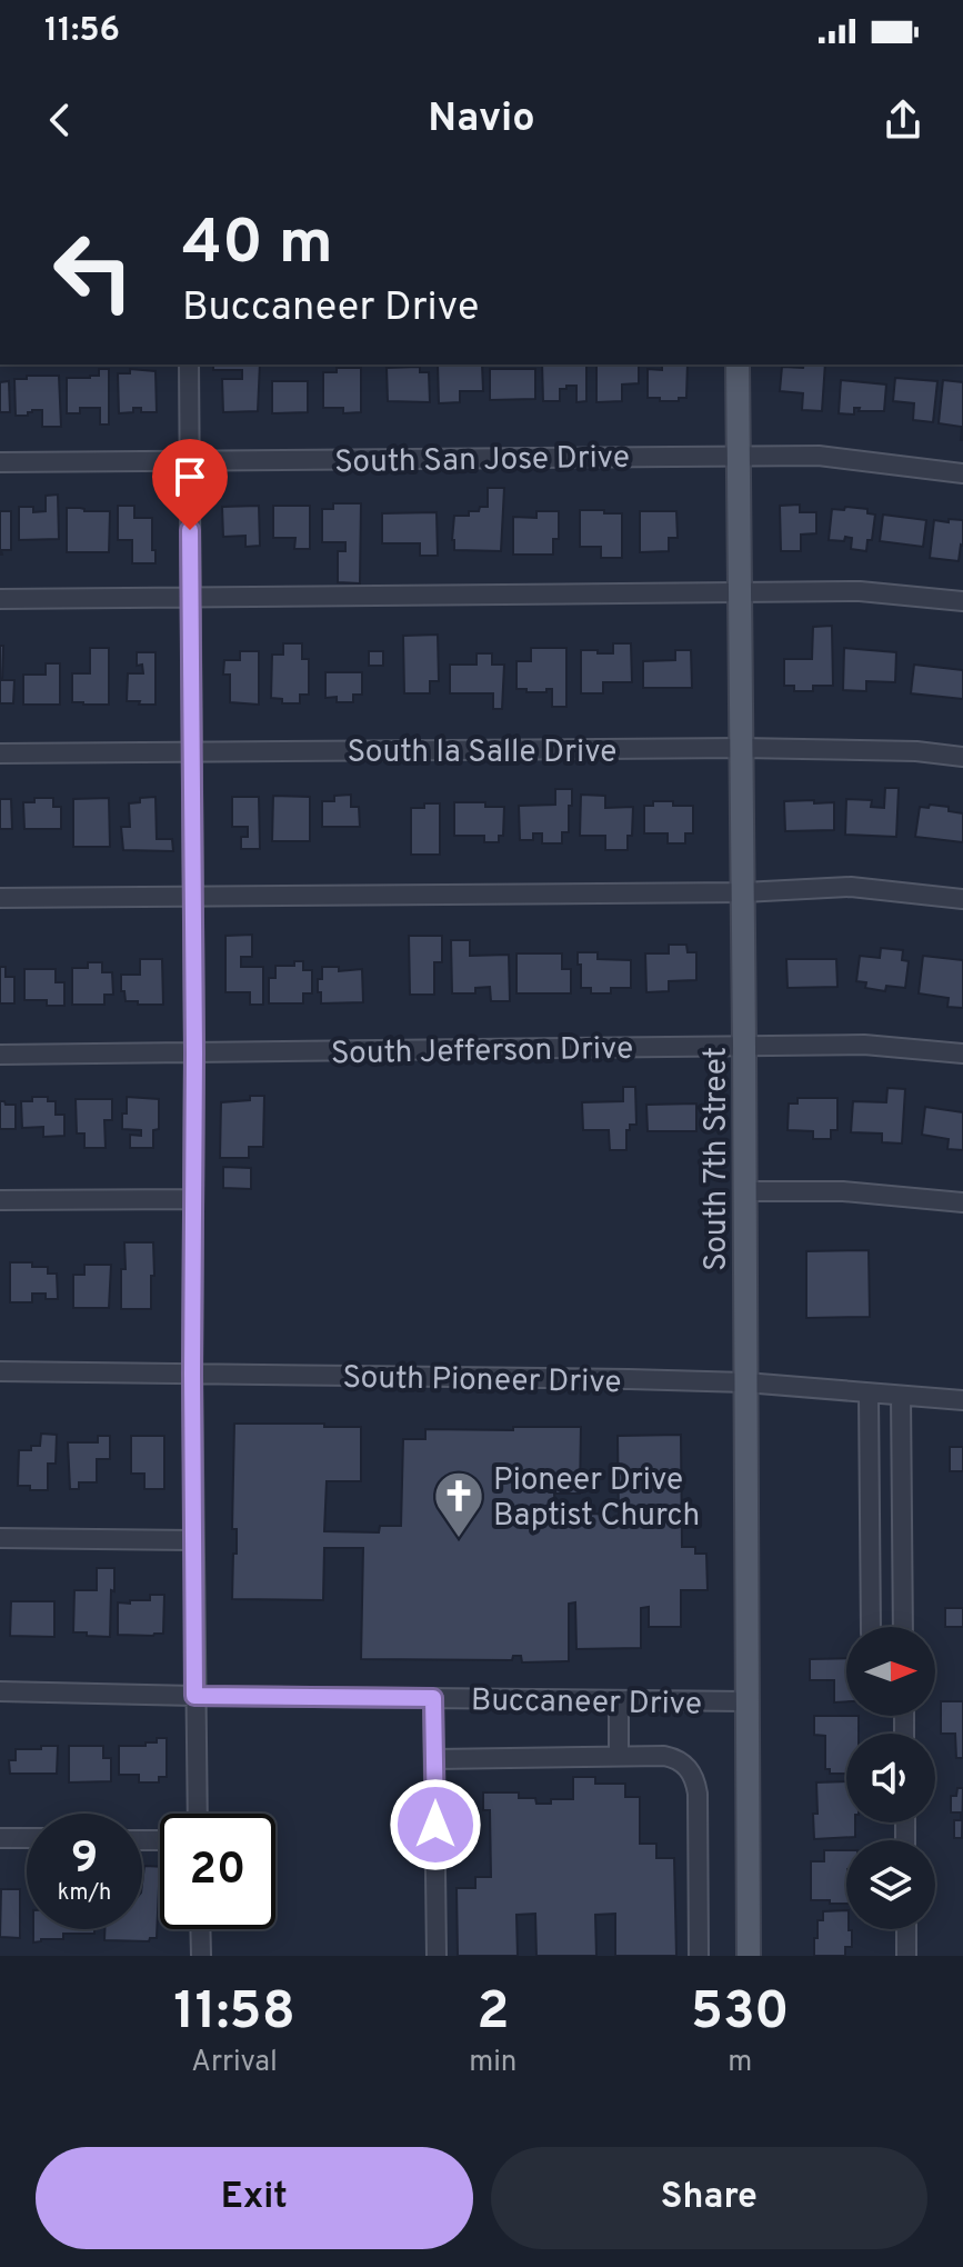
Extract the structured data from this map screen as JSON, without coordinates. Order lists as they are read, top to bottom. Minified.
{"streets":{"main road":["South 7th Street"],"street":["South San Jose Drive","South la Salle Drive","South Jefferson Drive","South Pioneer Drive","Buccaneer Drive"]},"crossings":[["South San Jose Drive","South 7th Street"],["South la Salle Drive","South 7th Street"],["South Jefferson Drive","South 7th Street"],["South 7th Street","South Pioneer Drive"],["South 7th Street","Buccaneer Drive"]],"places":{"church":["Pioneer Drive Baptist Church"]},"north":"right","page":{"status":"11:56","header":"Navio","turn":["40 m","Buccaneer Drive"],"speed":"9 km/h","limit":"20","eta":["11:58","Arrival","2","min","530","m"],"buttons":["Exit","Share"]}}
